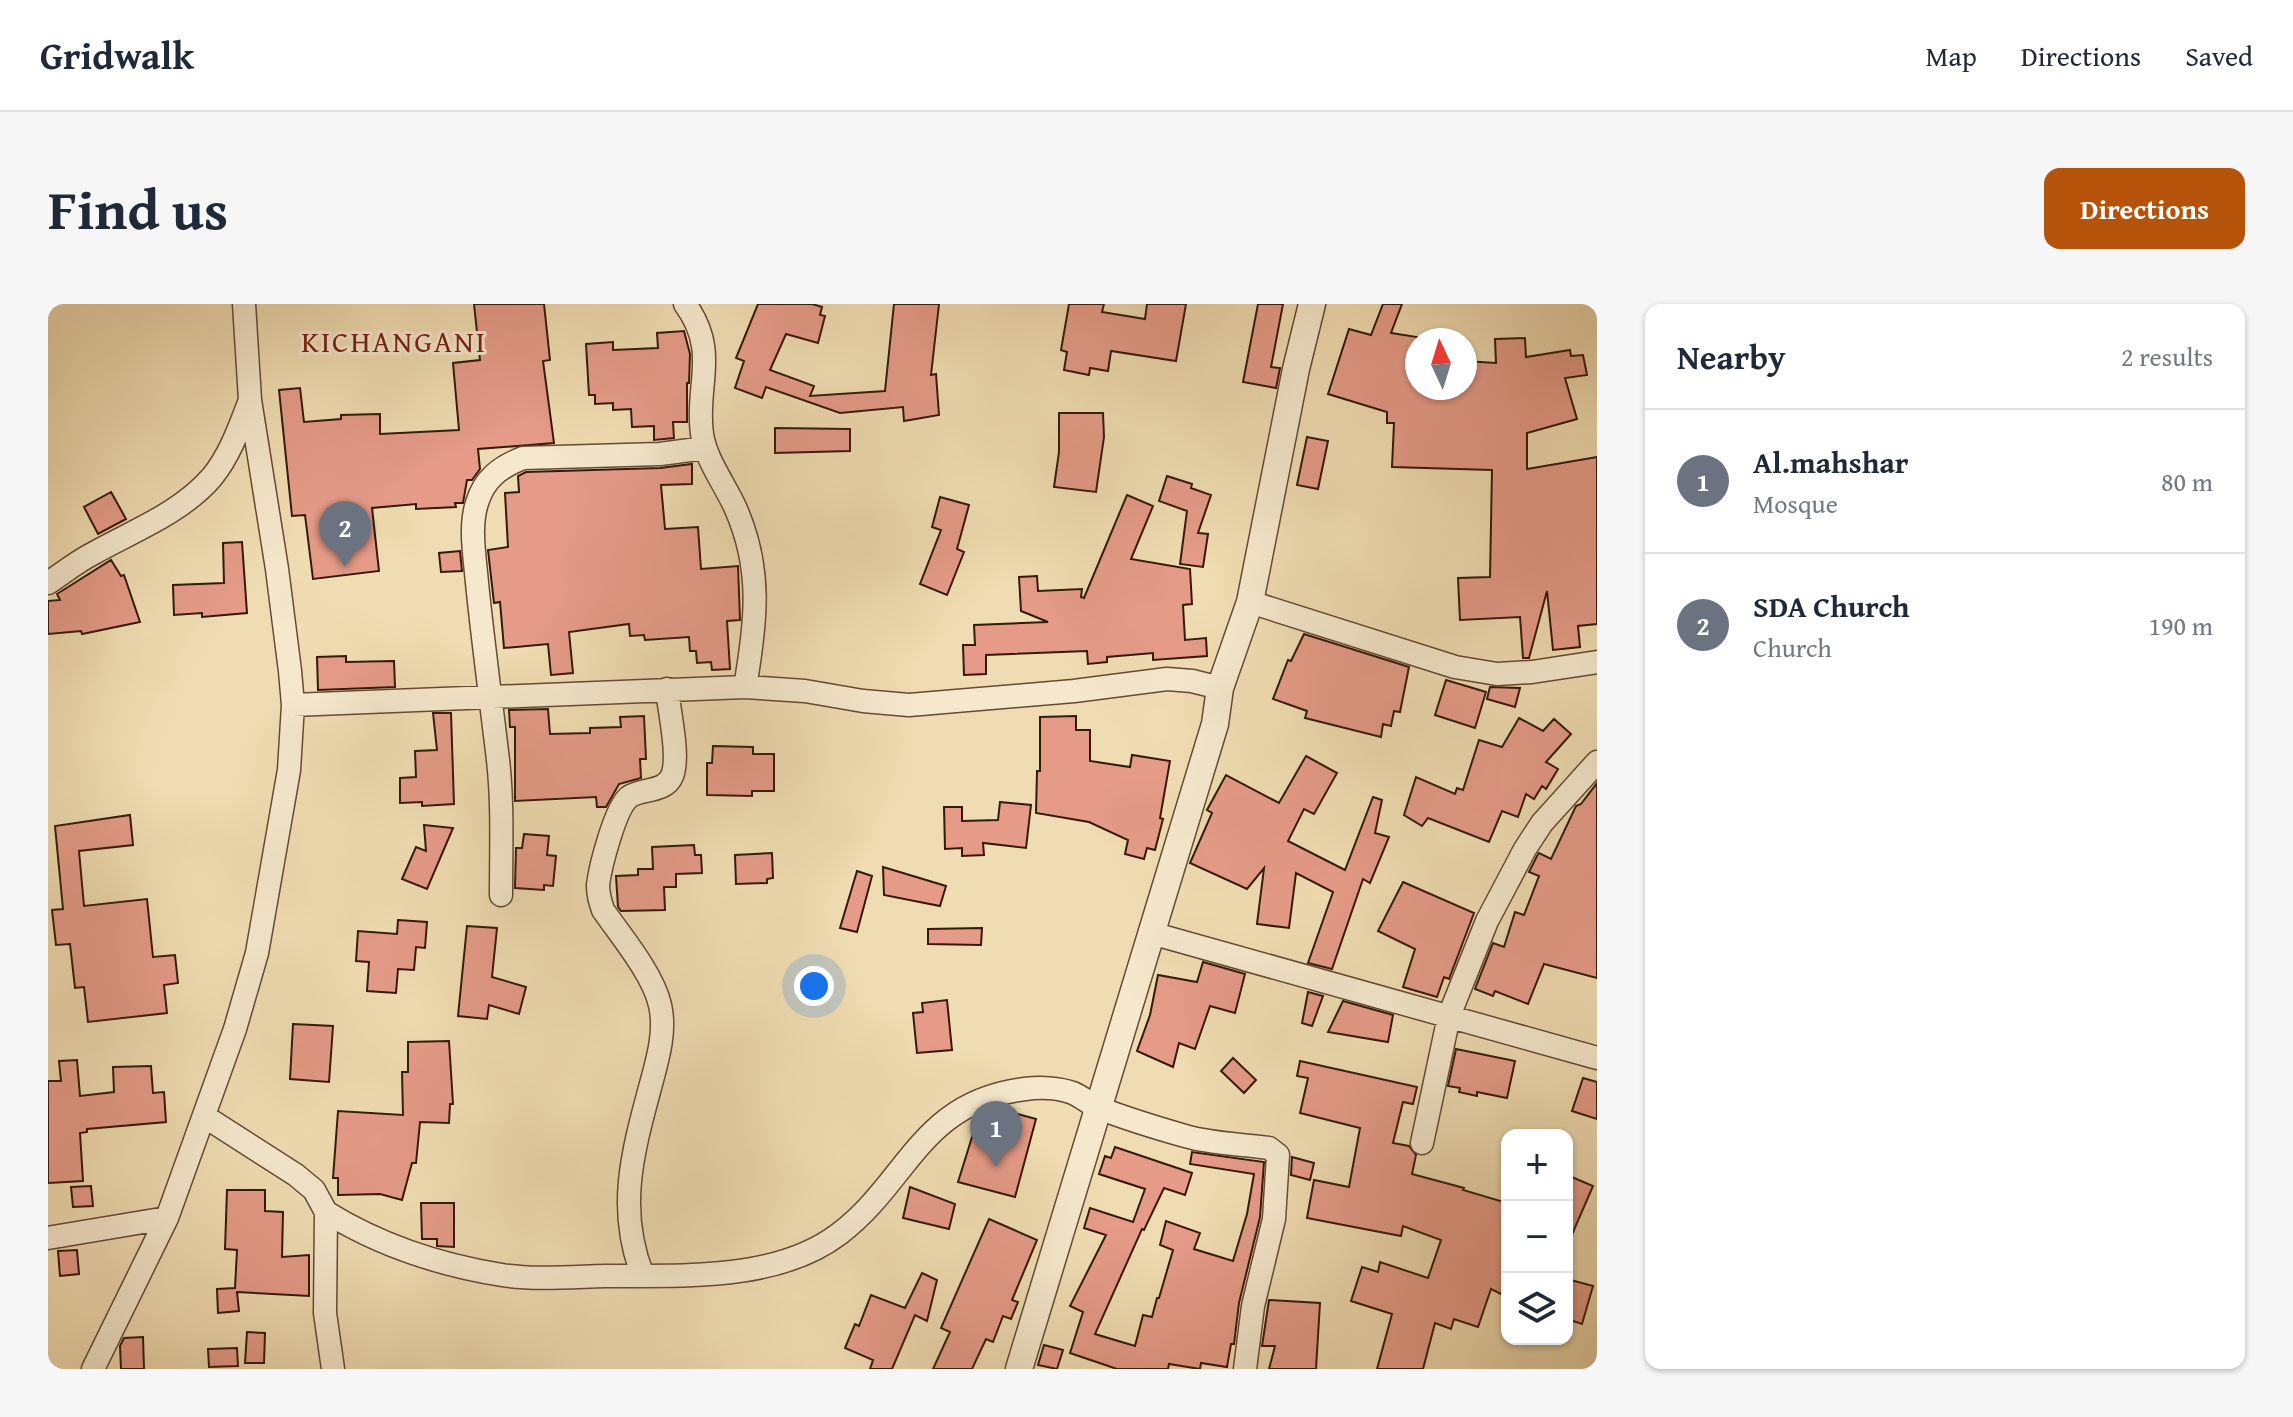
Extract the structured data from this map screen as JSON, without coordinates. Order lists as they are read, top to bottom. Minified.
{"districts":["KICHANGANI"],"north":"top","page":{"header":"Gridwalk","nav":["Map","Directions","Saved"],"title":"Find us","buttons":"Directions","heading":["Nearby","2 results"],"list":[{"mark":"1","name":"Al.mahshar","note":"Mosque","value":"80 m"},{"mark":"2","name":"SDA Church","note":"Church","value":"190 m"}],"pins":["2","1"],"map_buttons":["+","−"]}}
